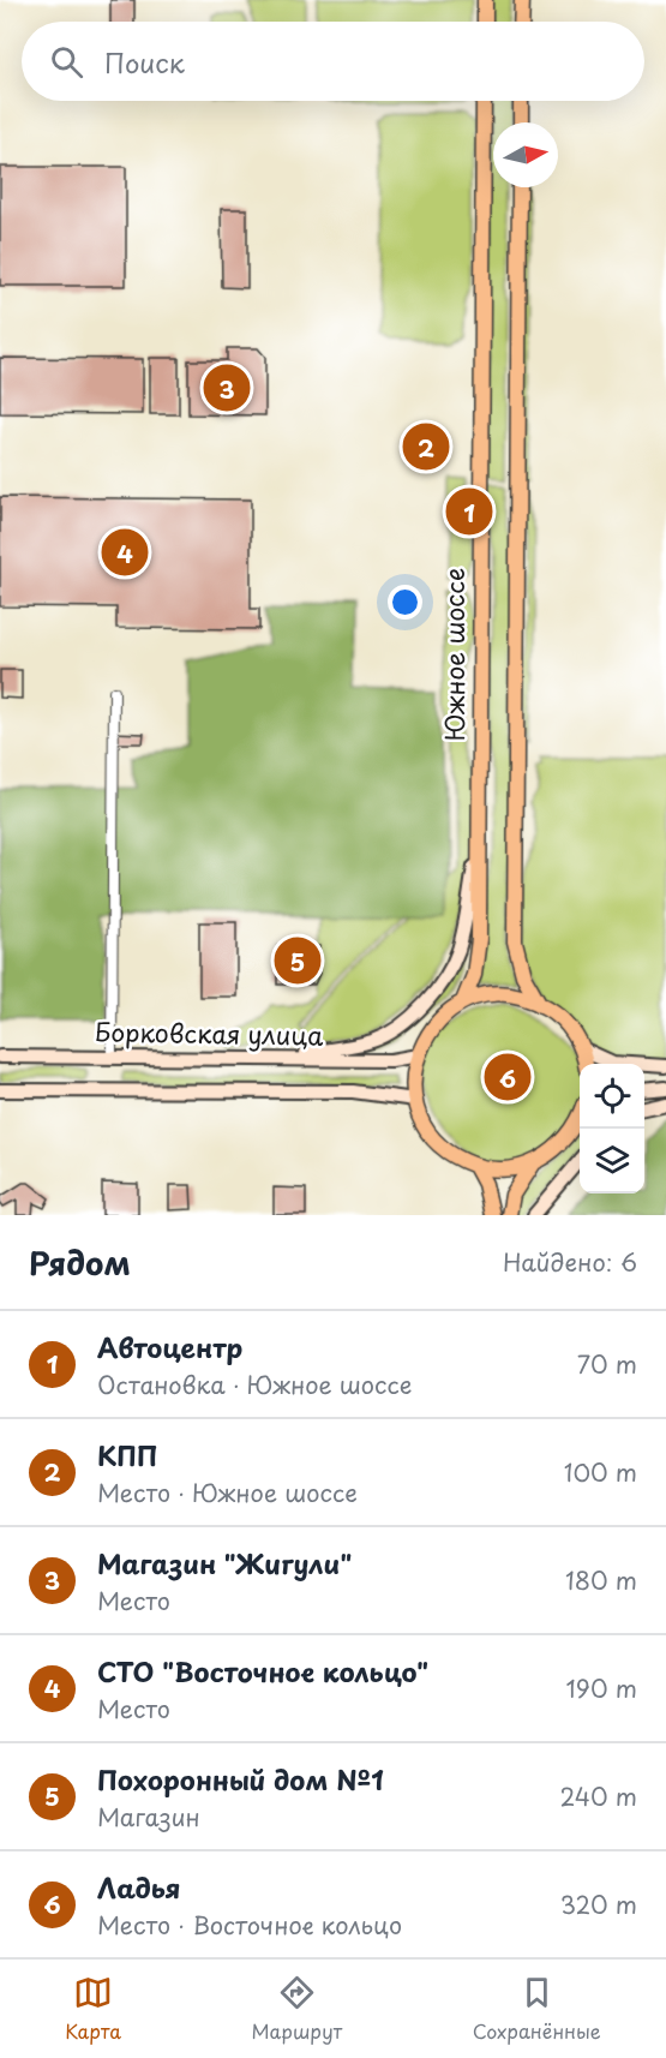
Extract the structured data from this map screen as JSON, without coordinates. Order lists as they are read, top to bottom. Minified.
{"streets":{"main road":["Южное шоссе","Борковская улица"]},"north":"right","page":{"search":"Поиск","pins":["3","2","1","4","5","6"],"heading":["Рядом","Найдено: 6"],"list":[{"mark":"1","name":"Автоцентр","note":"Остановка · Южное шоссе","value":"70 m"},{"mark":"2","name":"КПП","note":"Место · Южное шоссе","value":"100 m"},{"mark":"3","name":"Магазин \"Жигули\"","note":"Место","value":"180 m"},{"mark":"4","name":"СТО \"Восточное кольцо\"","note":"Место","value":"190 m"},{"mark":"5","name":"Похоронный дом №1","note":"Магазин","value":"240 m"},{"mark":"6","name":"Ладья","note":"Место · Восточное кольцо","value":"320 m"}],"nav":["Карта","Маршрут","Сохранённые"]}}
